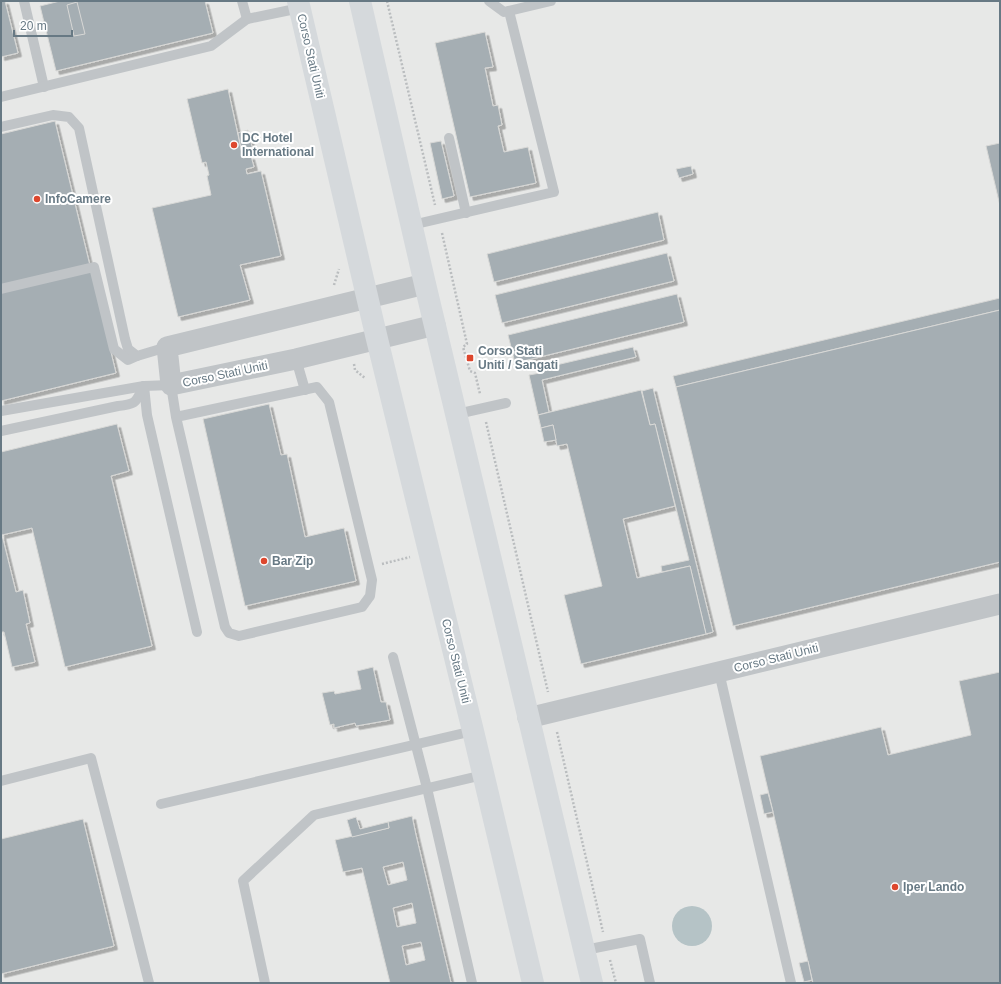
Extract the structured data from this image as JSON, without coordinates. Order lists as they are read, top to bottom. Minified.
{"streets":{"main road":["Corso Stati Uniti"]},"places":{"other":["DC Hotel International","InfoCamere","Bar Zip","Iper Lando"],"transit":["Corso Stati Uniti / Sangati"]},"scale_bar":"20 m"}
